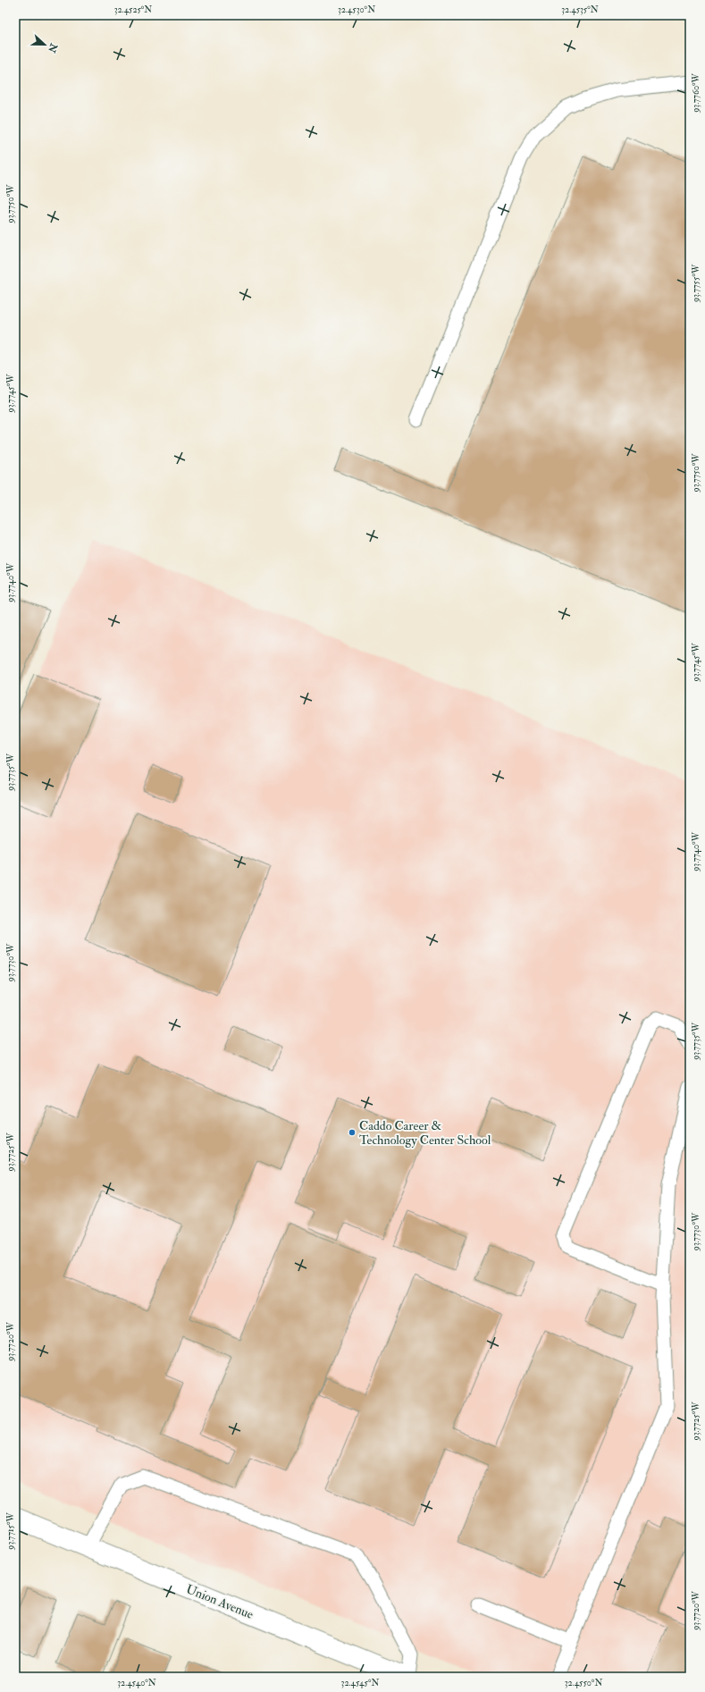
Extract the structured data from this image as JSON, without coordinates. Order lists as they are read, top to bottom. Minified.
{"streets":{"street":["Union Avenue"]},"places":["Caddo Career & Technology Center School"],"north":"right","coordinates":["32.4525°N","32.4530°N","32.4535°N","93.7760°W","93.7750°W","93.7755°W","93.7745°W","93.7740°W","93.7735°W","93.7730°W","93.7725°W","93.7720°W","93.7715°W","32.4540°N","32.4545°N","32.4550°N"]}
